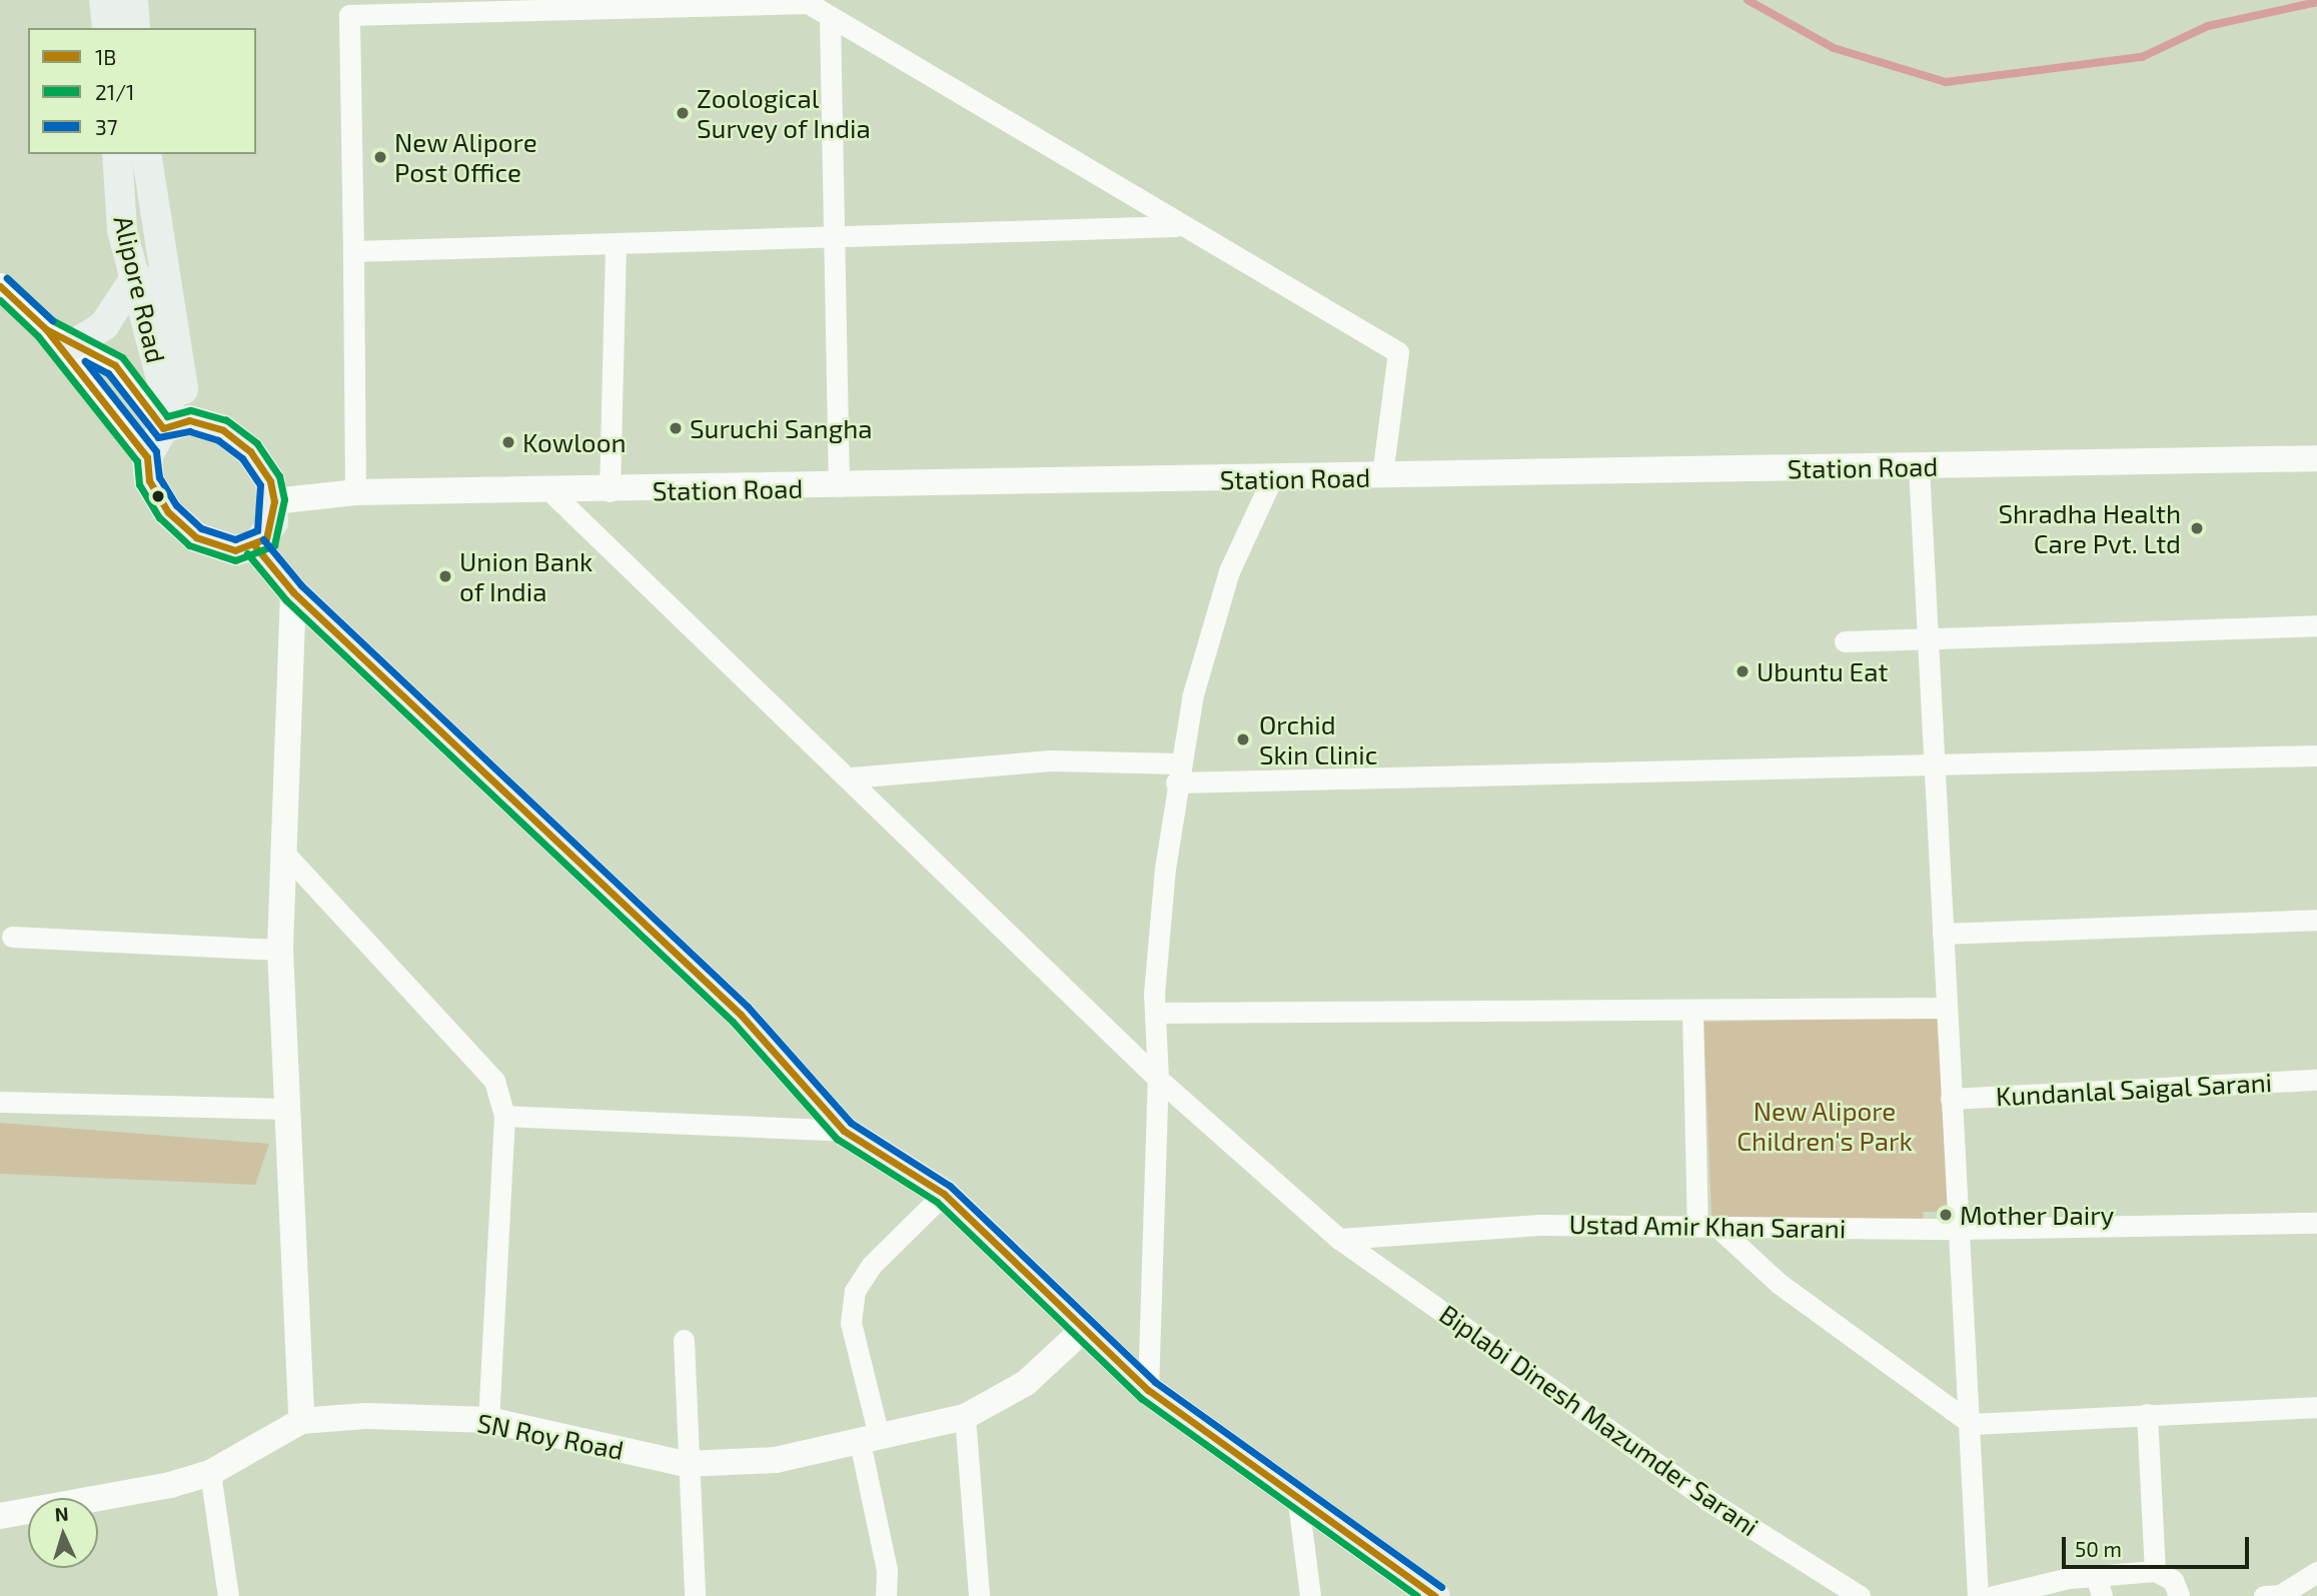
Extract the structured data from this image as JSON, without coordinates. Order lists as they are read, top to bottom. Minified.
{"streets":{"main road":["Alipore Road"],"street":["Station Road","Kundanlal Saigal Sarani","Ustad Amir Khan Sarani","Biplabi Dinesh Mazumder Sarani","SN Roy Road"]},"crossings":[["Alipore Road","Station Road"],["Ustad Amir Khan Sarani","Biplabi Dinesh Mazumder Sarani"]],"parks":["New Alipore Children's Park"],"places":["Zoological Survey of India","New Alipore Post Office","Suruchi Sangha","Kowloon","Shradha Health Care Pvt. Ltd","Union Bank of India","Ubuntu Eat","Orchid Skin Clinic","Mother Dairy"],"lines":["transit line 21/1","transit line 37","transit line 1B"],"legend":["1B","21/1","37"],"scale_bar":"50 m","north":"top"}
